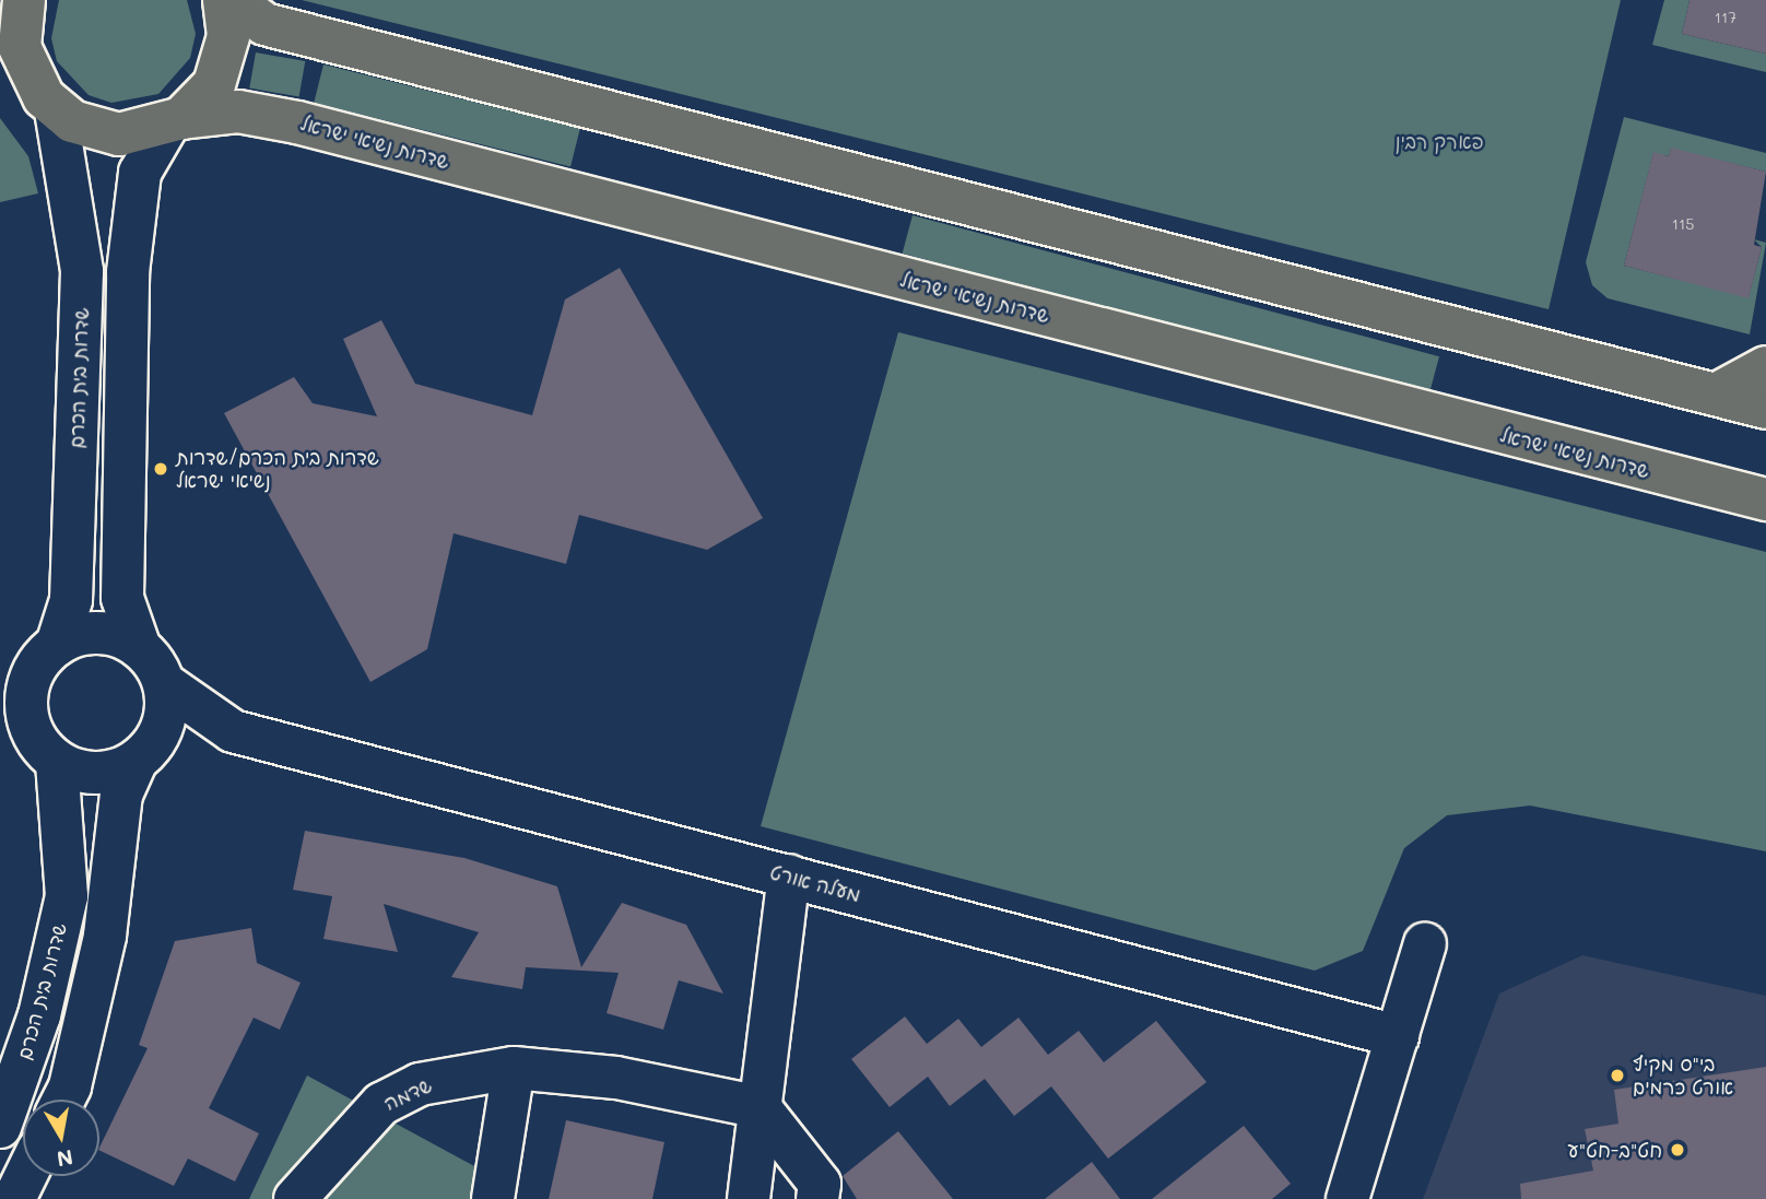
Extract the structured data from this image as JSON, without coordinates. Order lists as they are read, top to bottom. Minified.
{"streets":{"main road":["שדרות נשיאי ישראל"],"street":["שדרות בית הכרם","מעלה אורט","שדמה"]},"crossings":[["שדרות נשיאי ישראל","שדרות בית הכרם"],["שדרות בית הכרם","מעלה אורט"]],"parks":["פארק רבין"],"places":["שדרות בית הכרם/שדרות נשיאי ישראל","בי\"ס מקיף אורט כרמים","חט\"ב-חט\"ע"],"house_numbers":["117","115"],"north":"bottom"}
